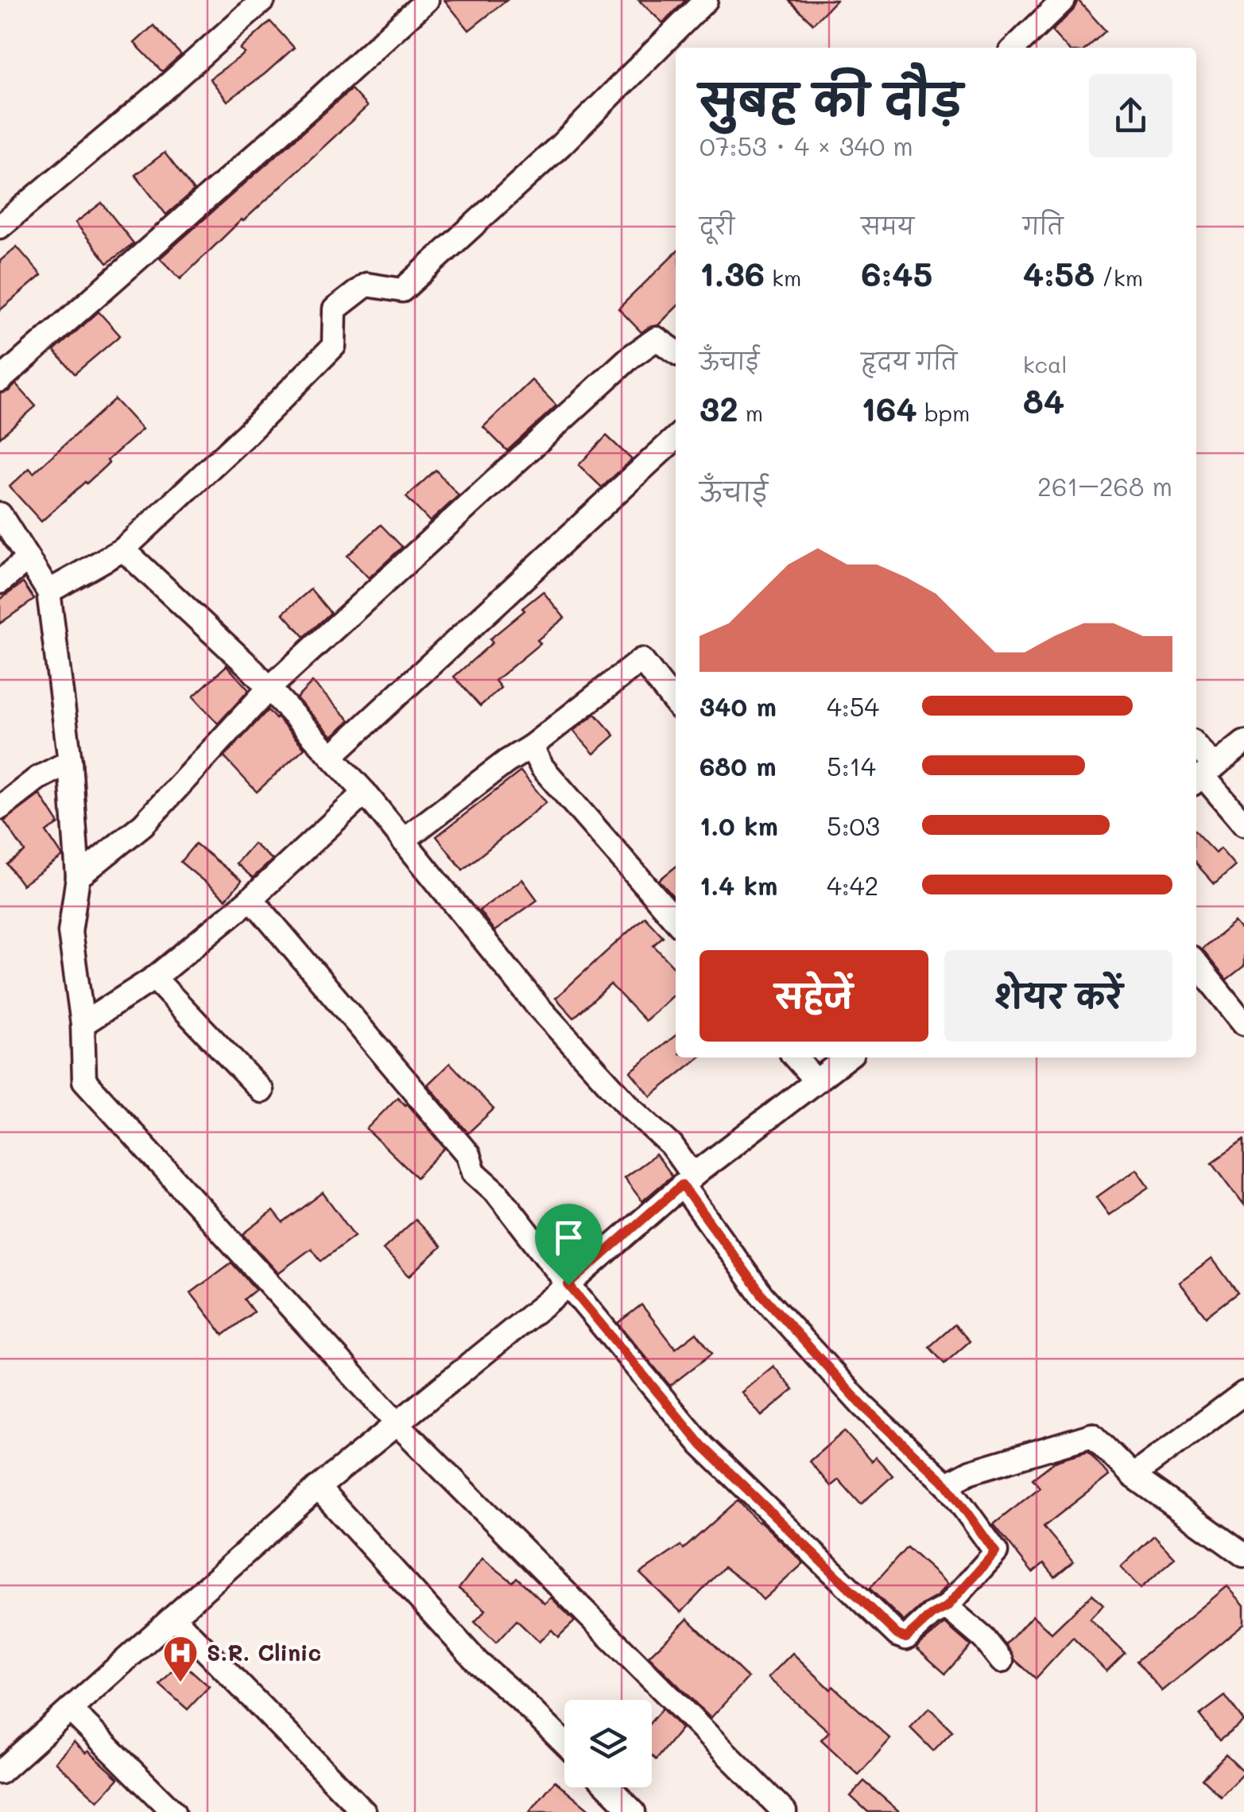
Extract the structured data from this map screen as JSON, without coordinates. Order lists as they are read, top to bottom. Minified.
{"places":{"hospital":["S.R. Clinic"]},"page":{"heading":["सुबह की दौड़","07:53 · 4 × 340 m"],"stats":[["दूरी","1.36 km"],["समय","6:45"],["गति","4:58 /km"],["ऊँचाई","32 m"],["हृदय गति","164 bpm"],["kcal","84"]],"chart":["ऊँचाई","261–268 m"],"list":[{"name":"340 m","note":"4:54"},{"name":"680 m","note":"5:14"},{"name":"1.0 km","note":"5:03"},{"name":"1.4 km","note":"4:42"}],"buttons":["सहेजें","शेयर करें"]}}
